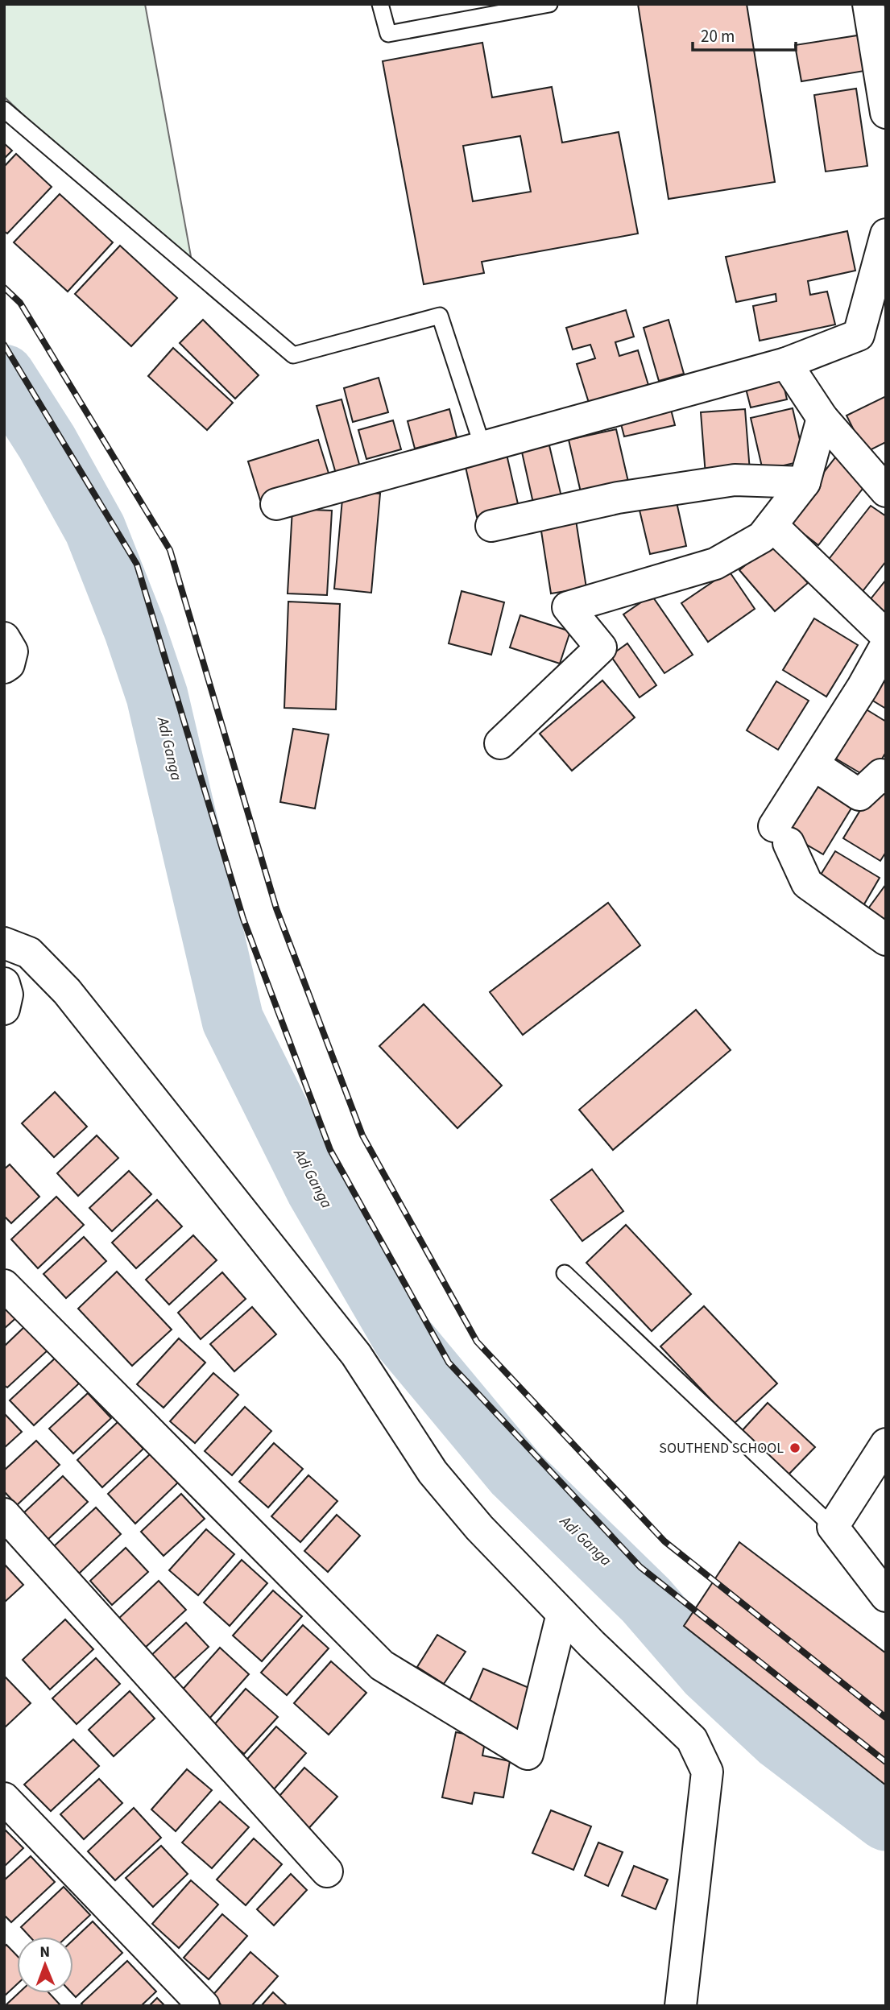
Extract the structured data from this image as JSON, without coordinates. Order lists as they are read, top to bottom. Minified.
{"water":["Adi Ganga"],"places":["SOUTHEND SCHOOL"],"scale_bar":"20 m","north":"top"}
